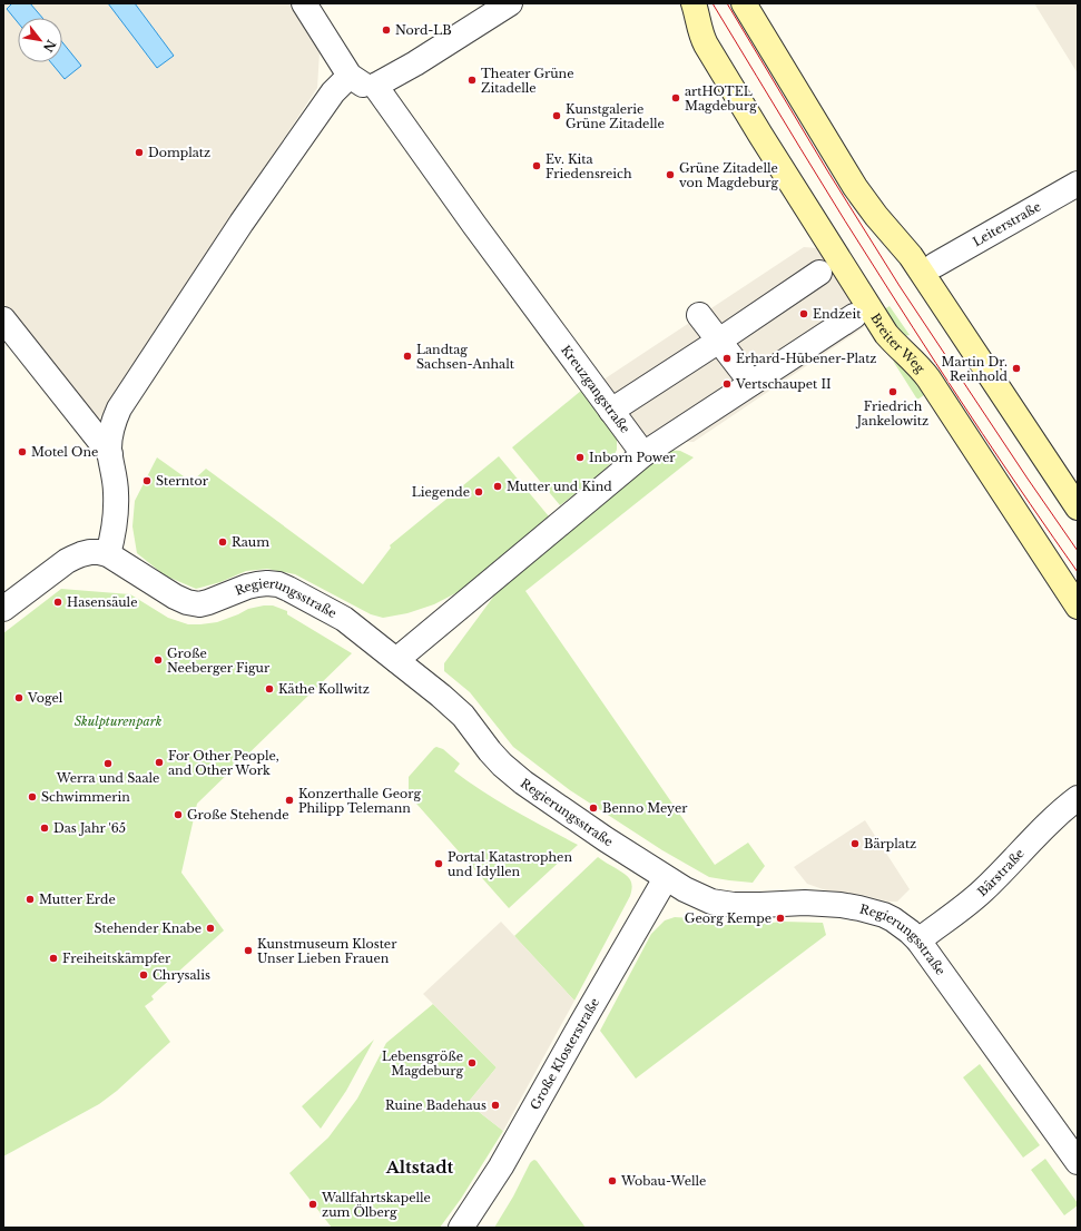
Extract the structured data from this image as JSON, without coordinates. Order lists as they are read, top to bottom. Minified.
{"streets":{"street":["Leiterstraße","Breiter Weg","Kreuzgangstraße","Regierungsstraße","Bärstraße","Große Klosterstraße"]},"crossings":[["Regierungsstraße","Bärstraße"],["Regierungsstraße","Große Klosterstraße"]],"districts":["Altstadt"],"parks":["Skulpturenpark"],"places":["Nord-LB","Theater Grüne Zitadelle","artHOTEL Magdeburg","Kunstgalerie Grüne Zitadelle","Domplatz","Ev. Kita Friedensreich","Grüne Zitadelle von Magdeburg","Endzeit","Landtag Sachsen-Anhalt","Erhard-Hübener-Platz","Martin Dr. Reinhold","Vertschaupet II","Friedrich Jankelowitz","Motel One","Inborn Power","Sterntor","Mutter und Kind","Liegende","Raum","Hasensäule","Große Neeberger Figur","Käthe Kollwitz","Vogel","For Other People, and Other Work","Werra und Saale","Schwimmerin","Konzerthalle Georg Philipp Telemann","Benno Meyer","Große Stehende","Das Jahr '65","Bärplatz","Portal Katastrophen und Idyllen","Mutter Erde","Georg Kempe","Stehender Knabe","Kunstmuseum Kloster Unser Lieben Frauen","Freiheitskämpfer","Chrysalis","Lebensgröße Magdeburg","Ruine Badehaus","Wobau-Welle","Wallfahrtskapelle zum Ölberg"],"north":"bottom right"}
